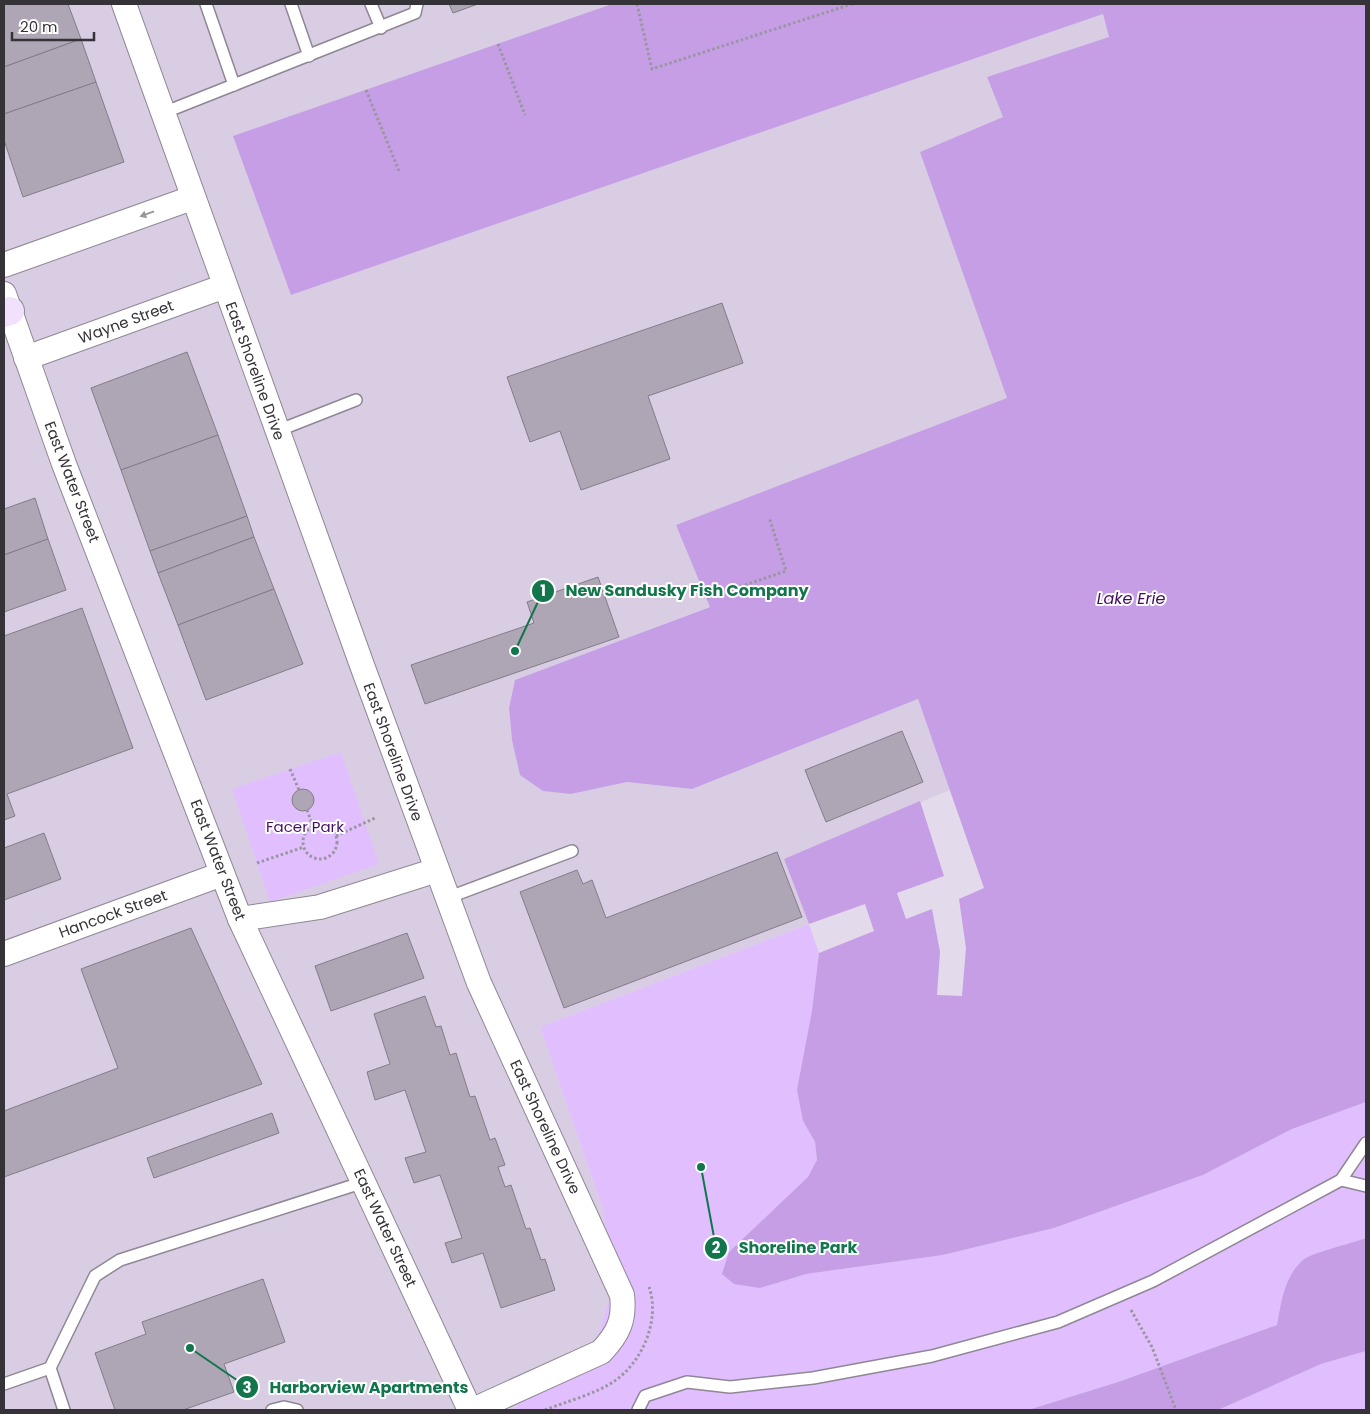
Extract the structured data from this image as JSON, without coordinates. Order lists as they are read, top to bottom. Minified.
{"streets":{"street":["Wayne Street","East Shoreline Drive","East Water Street","Hancock Street"]},"crossings":[["Wayne Street","East Shoreline Drive"],["Wayne Street","East Water Street"],["East Shoreline Drive","East Water Street"],["East Water Street","Hancock Street"]],"water":["Lake Erie"],"parks":["Facer Park"],"places":["New Sandusky Fish Company","Shoreline Park","Harborview Apartments"],"scale_bar":"20 m"}
